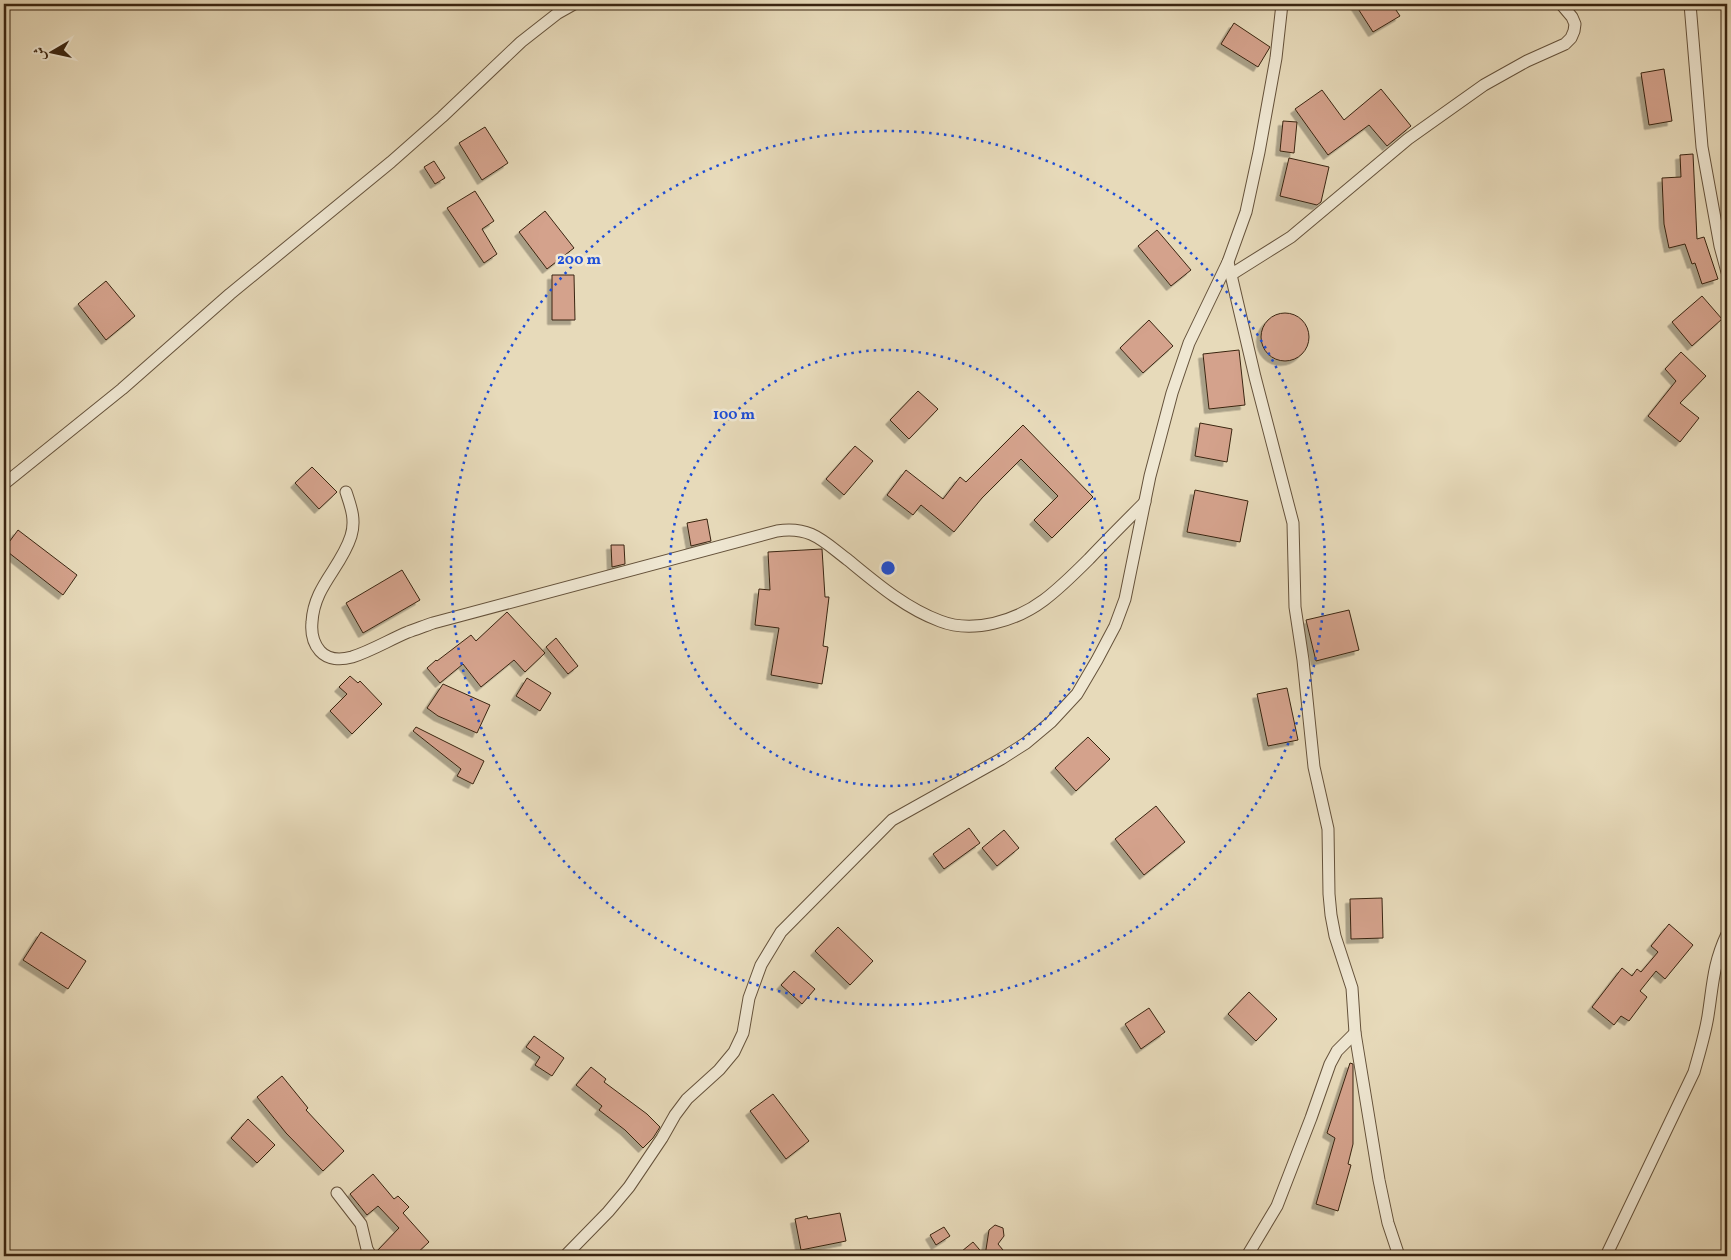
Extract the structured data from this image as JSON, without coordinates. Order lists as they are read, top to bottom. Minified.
{"north":"left","rings":["200 m","100 m"]}
